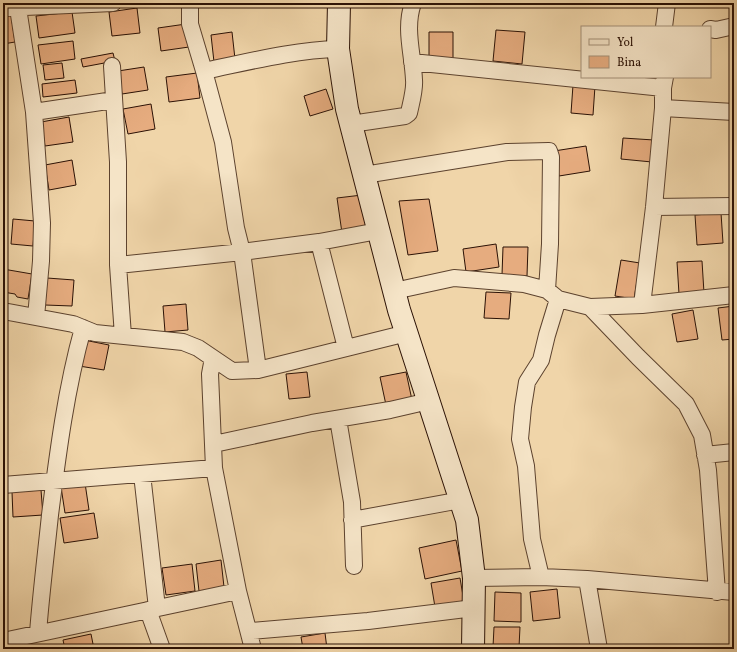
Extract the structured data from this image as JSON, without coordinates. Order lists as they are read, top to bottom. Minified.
{"legend":["Yol","Bina"]}
